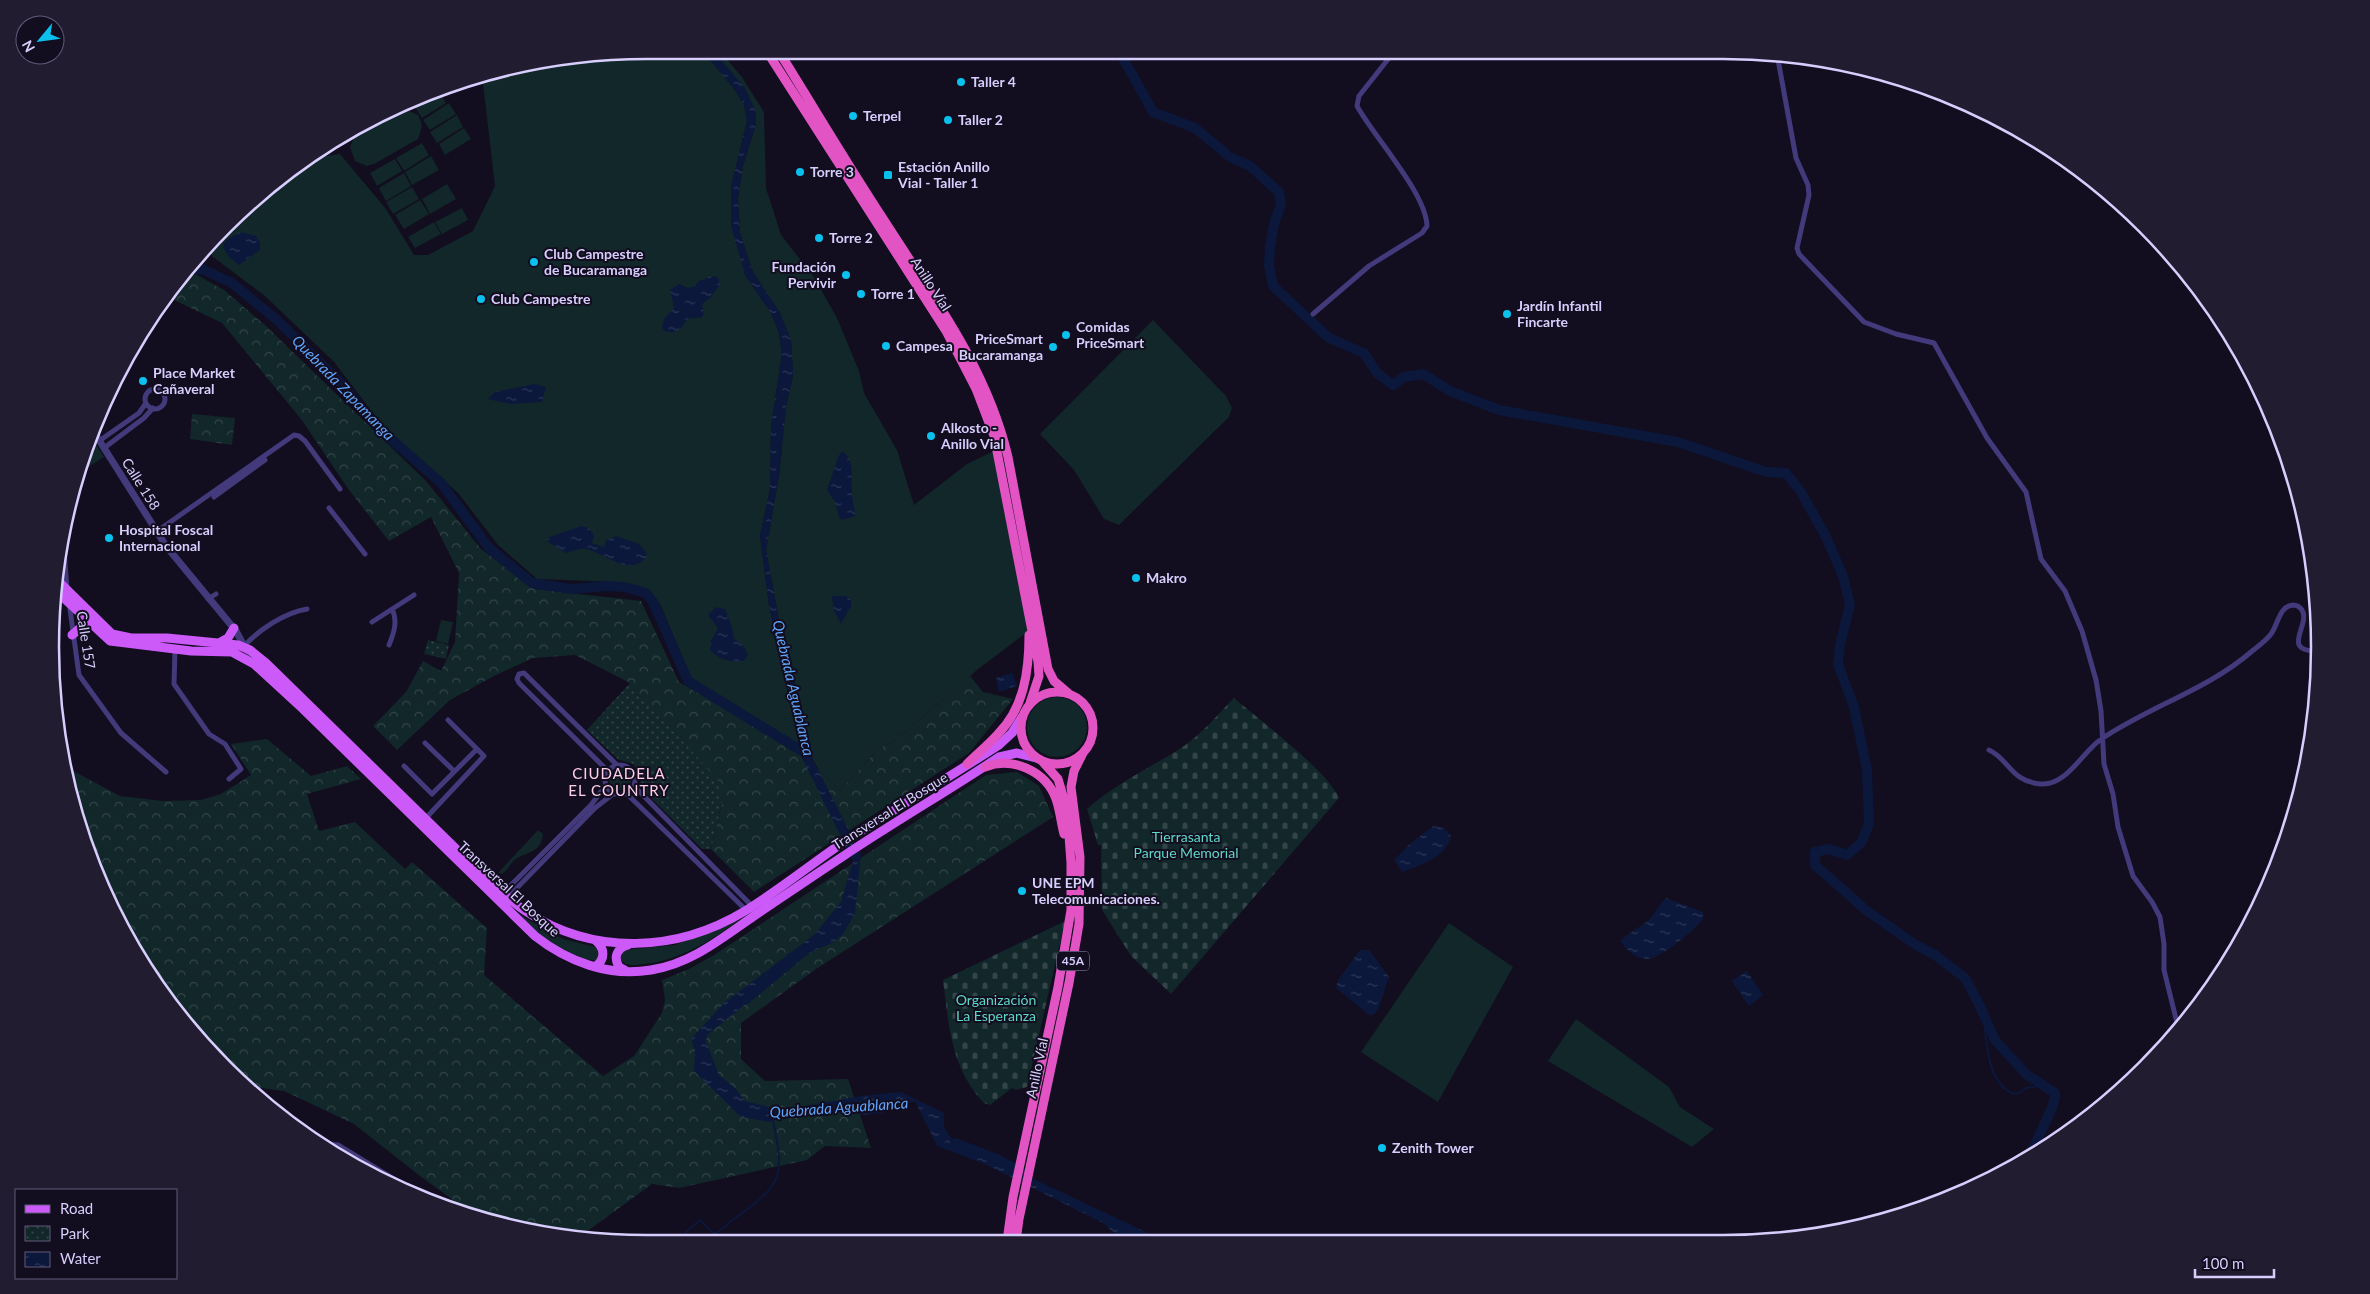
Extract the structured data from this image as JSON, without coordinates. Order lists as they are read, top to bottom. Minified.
{"streets":{"highway":["Anillo Víal","45A"],"main road":["Transversal El Bosque"],"street":["Calle 158","Calle 157"]},"crossings":[["Anillo Víal","Transversal El Bosque"],["Calle 158","Transversal El Bosque"],["Calle 157","Transversal El Bosque"]],"districts":["CIUDADELA EL COUNTRY"],"water":["Quebrada Zapamanga","Quebrada Aguablanca"],"parks":["Tierrasanta Parque Memorial","Organización La Esperanza"],"places":{"other":["Taller 4","Terpel","Taller 2","Torre 3","Torre 2","Club Campestre de Bucaramanga","Fundación Pervivir","Torre 1","Club Campestre","Jardín Infantil Fincarte","Comidas PriceSmart","Campesa","PriceSmart Bucaramanga","Place Market Cañaveral","Alkosto - Anillo Vial","Hospital Foscal Internacional","Makro","UNE EPM Telecomunicaciones.","Zenith Tower"],"transit":["Estación Anillo Vial - Taller 1"]},"legend":["Road","Park","Water"],"scale_bar":"100 m","north":"bottom left"}
